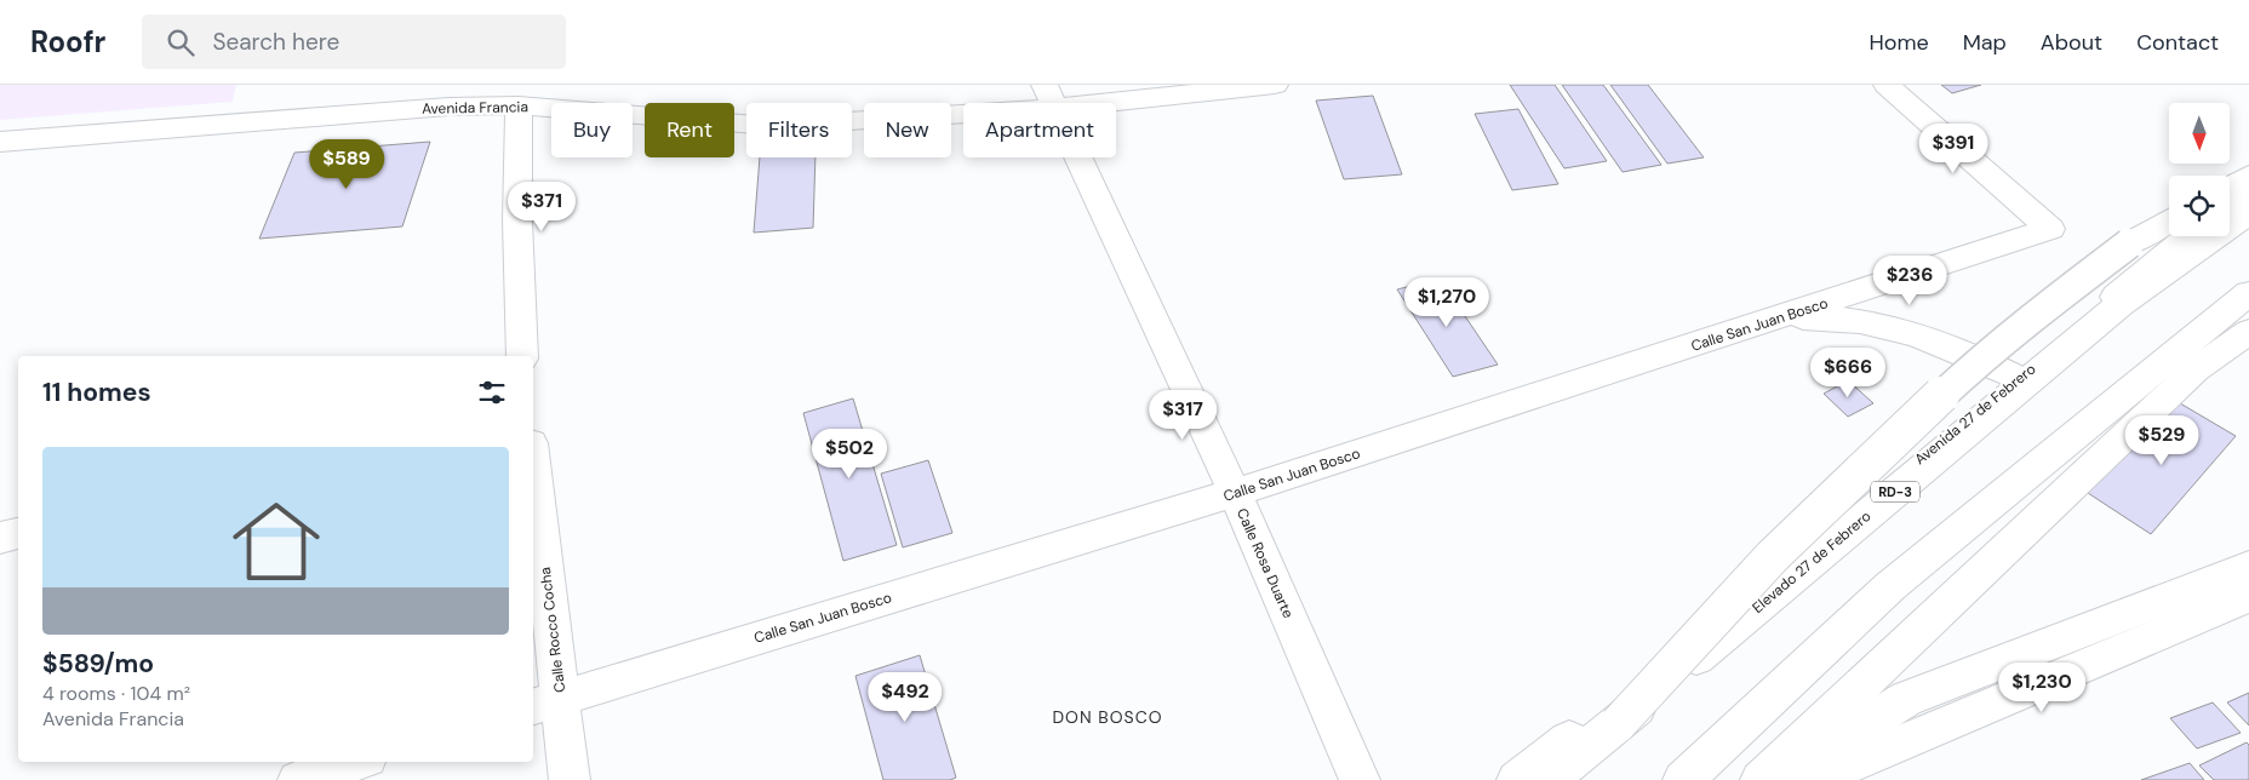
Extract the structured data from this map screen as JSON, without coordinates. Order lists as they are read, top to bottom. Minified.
{"streets":{"main road":["Avenida Francia","Calle San Juan Bosco","Avenida 27 de Febrero","RD-3","Elevado 27 de Febrero","Calle Rosa Duarte","Calle Rocco Cocha"]},"crossings":[["Avenida Francia","Calle Rosa Duarte"],["Calle San Juan Bosco","Calle Rosa Duarte"],["Calle San Juan Bosco","Calle Rocco Cocha"]],"districts":["DON BOSCO"],"north":"bottom","page":{"header":"Roofr","search":"Search here","nav":["Home","Map","About","Contact"],"chip":["Buy","Rent","Filters","New","Apartment"],"price":["$391","$589","$371","$236","$1,270","$666","$317","$529","$502","$1,230","$492"],"heading":"11 homes","list":[{"name":"$589/mo","note":"4 rooms · 104 m² · Avenida Francia"}]}}
